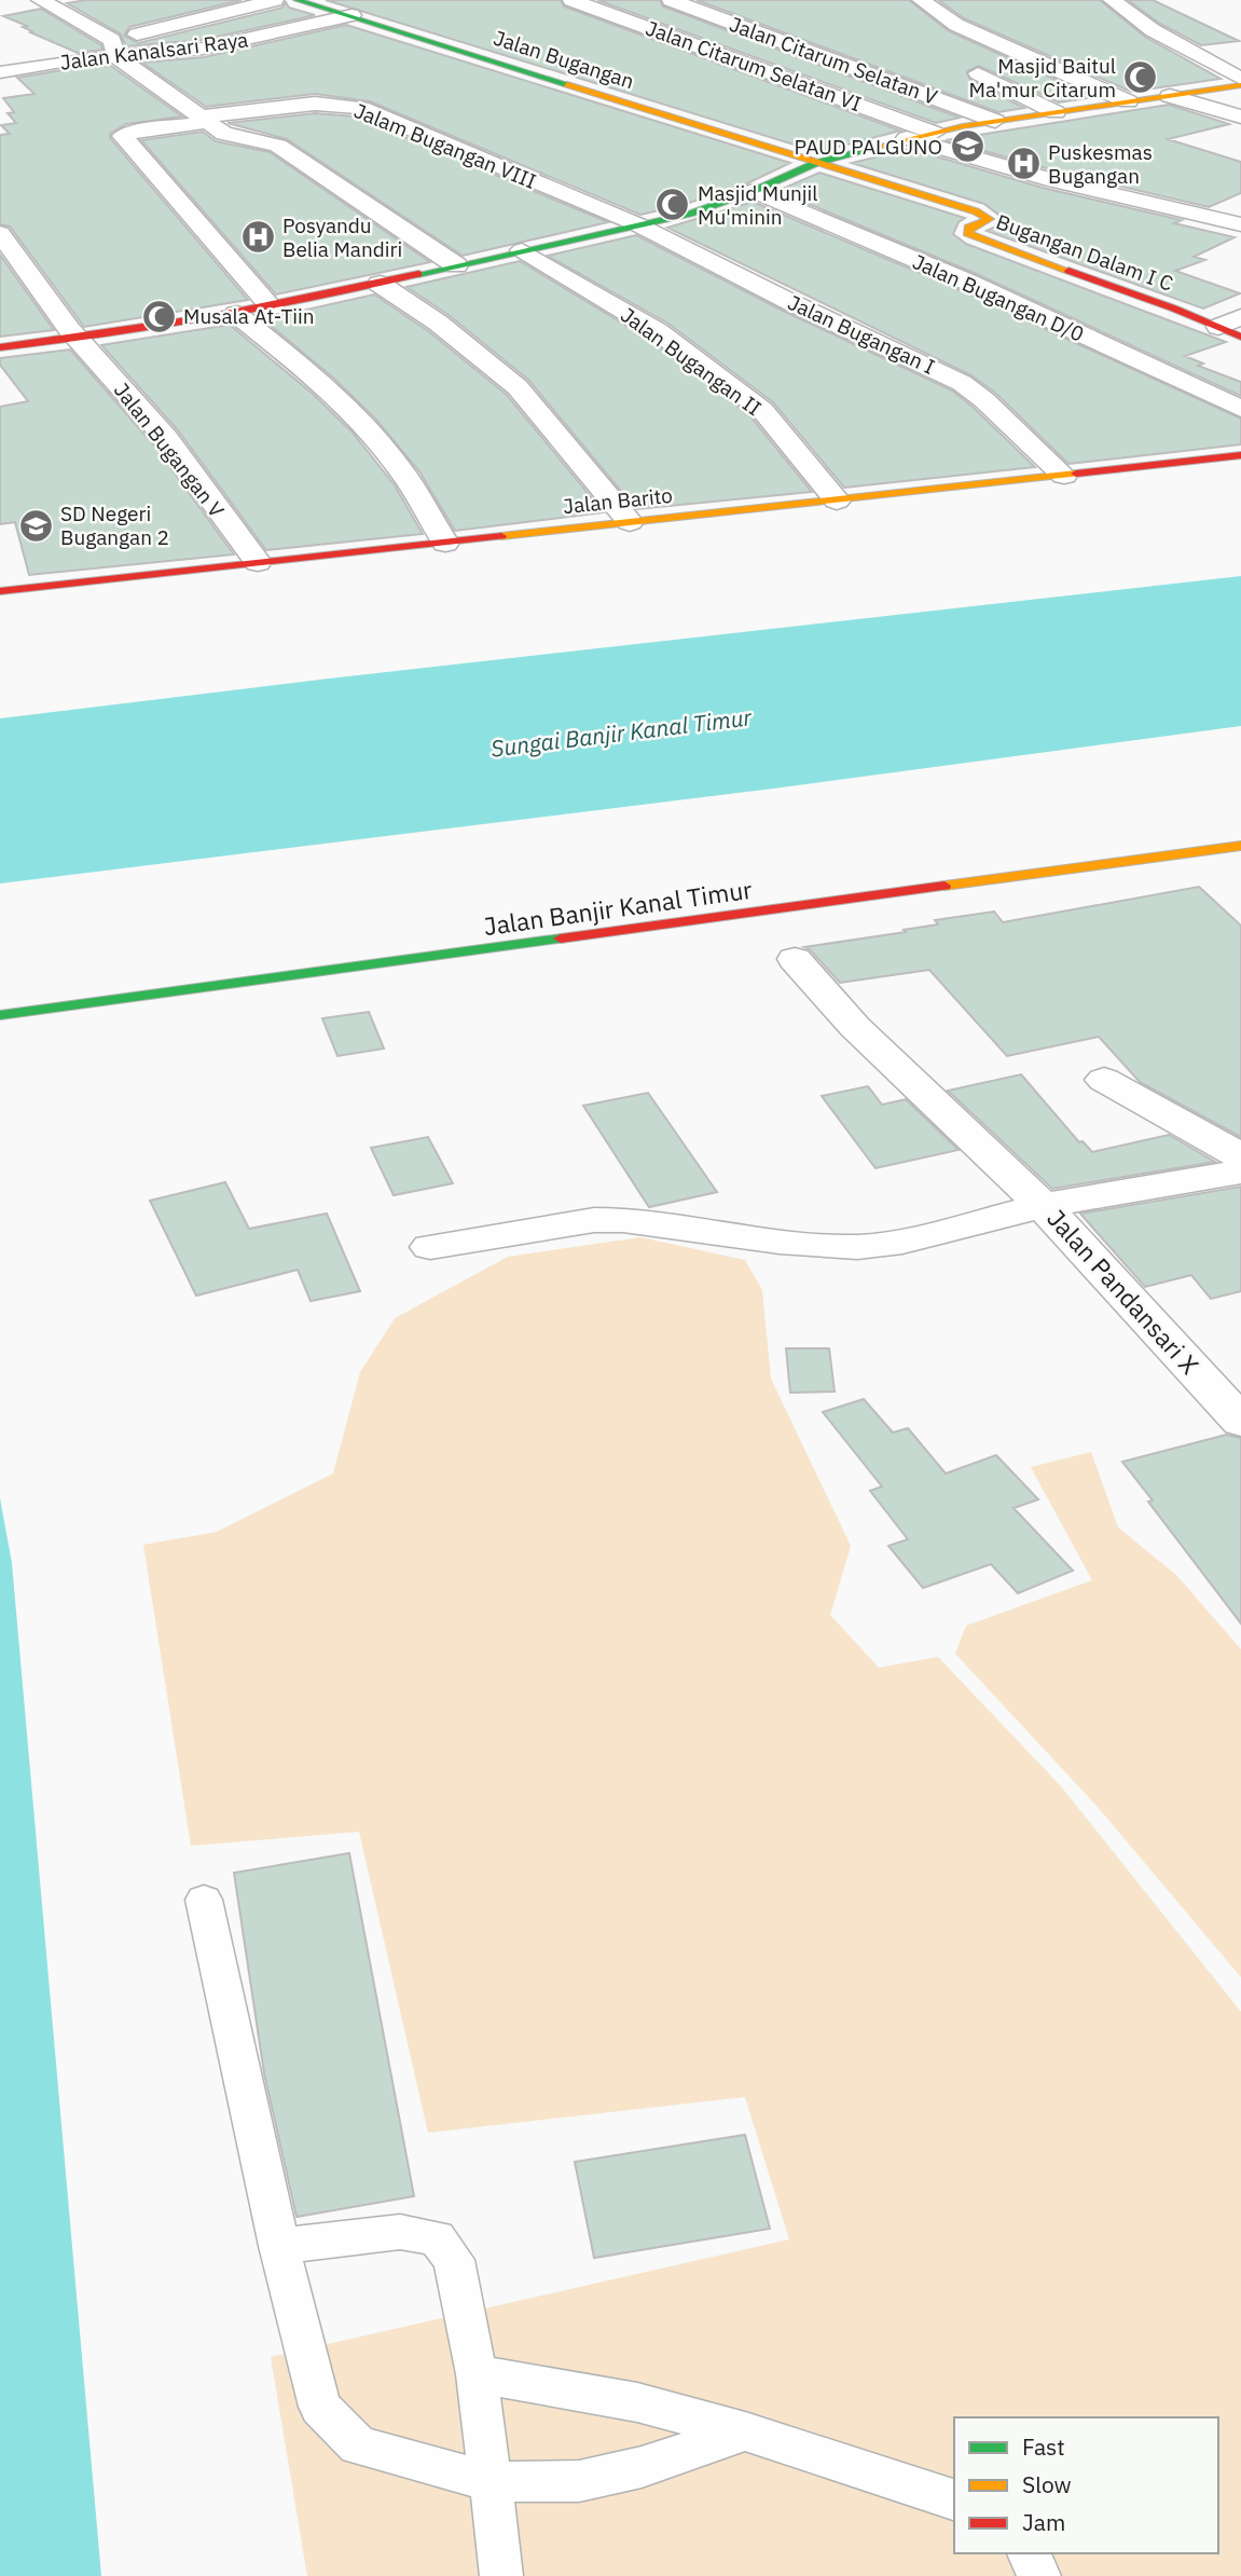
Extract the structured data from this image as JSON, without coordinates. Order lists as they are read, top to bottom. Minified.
{"streets":{"street":["Jalan Kanalsari Raya","Jalan Bugangan","Jalan Citarum Selatan V","Jalan Citarum Selatan VI","Jalam Bugangan VIII","Bugangan Dalam I C","Jalan Bugangan D/0","Jalan Bugangan I","Jalan Bugangan II","Jalan Bugangan V","Jalan Barito","Jalan Banjir Kanal Timur","Jalan Pandansari X"]},"crossings":[["Jalan Kanalsari Raya","Jalan Bugangan"],["Jalan Bugangan","Bugangan Dalam I C"],["Jalam Bugangan VIII","Jalan Bugangan I"],["Jalan Bugangan I","Jalan Barito"],["Jalan Bugangan II","Jalan Barito"],["Jalan Bugangan V","Jalan Barito"]],"water":["Sungai Banjir Kanal Timur"],"places":{"mosque":["Masjid Baitul Ma'mur Citarum","Masjid Munjil Mu'minin","Musala At-Tiin"],"school or university":["PAUD PALGUNO","SD Negeri Bugangan 2"],"hospital":["Puskesmas Bugangan","Posyandu Belia Mandiri"]},"legend":["Fast","Slow","Jam"]}
